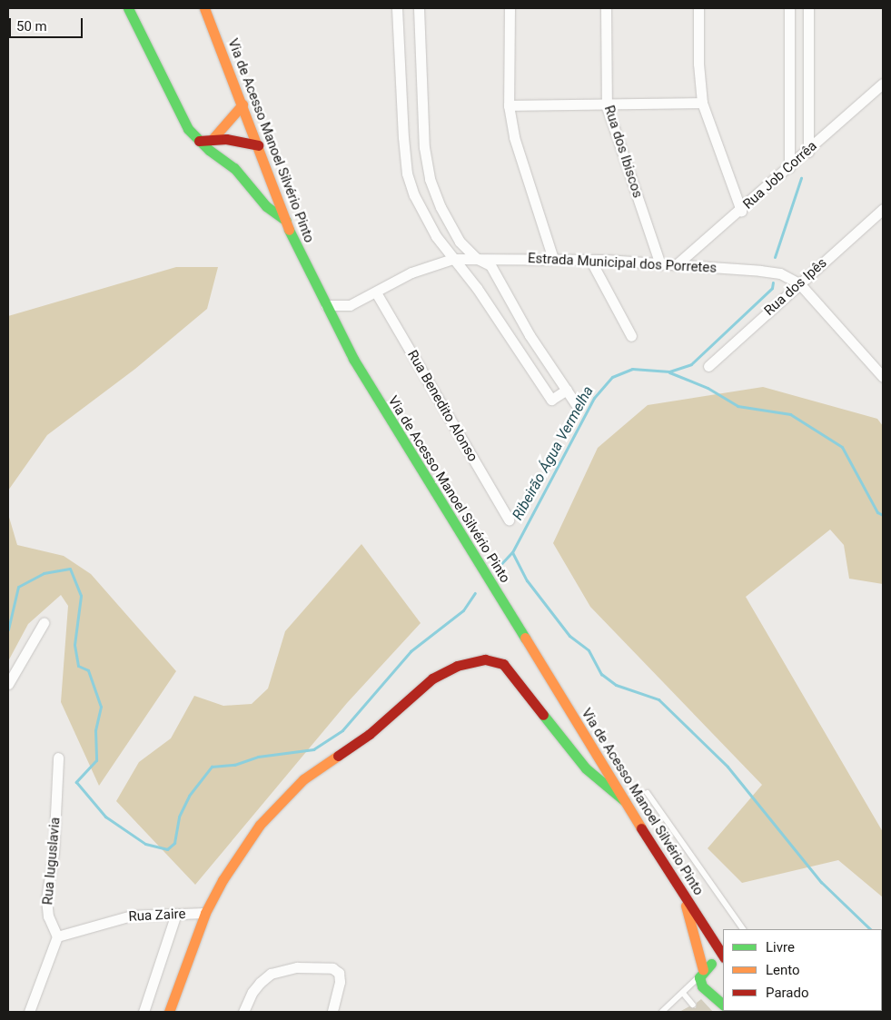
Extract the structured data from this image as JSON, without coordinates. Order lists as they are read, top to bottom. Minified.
{"streets":{"main road":["Via de Acesso Manoel Silvério Pinto"],"street":["Rua dos Ibiscos","Rua Job Corrêa","Estrada Municipal dos Porretes","Rua dos Ipês","Rua Benedito Alonso","Rua Iuguslavia","Rua Zaire"]},"crossings":[["Via de Acesso Manoel Silvério Pinto","Estrada Municipal dos Porretes"],["Rua dos Ibiscos","Estrada Municipal dos Porretes"],["Rua Job Corrêa","Estrada Municipal dos Porretes"],["Estrada Municipal dos Porretes","Rua dos Ipês"],["Estrada Municipal dos Porretes","Rua Benedito Alonso"],["Rua Iuguslavia","Rua Zaire"]],"water":["Ribeirão Água Vermelha"],"legend":["Livre","Lento","Parado"],"scale_bar":"50 m"}
